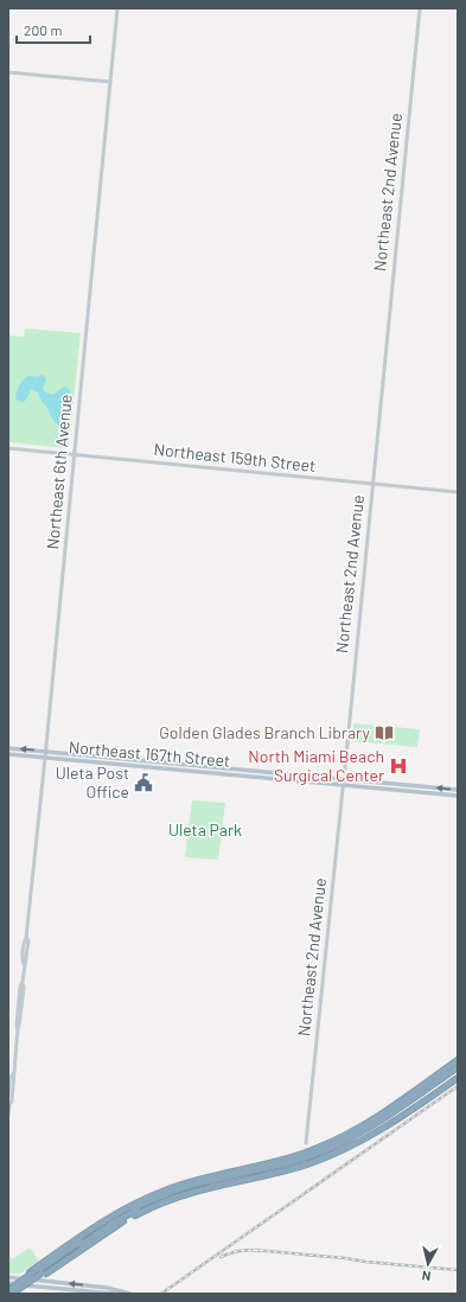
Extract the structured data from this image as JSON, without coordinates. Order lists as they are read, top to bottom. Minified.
{"streets":{"main road":["Northeast 167th Street"],"street":["Northeast 2nd Avenue","Northeast 159th Street","Northeast 6th Avenue"]},"crossings":[["Northeast 2nd Avenue","Northeast 159th Street"],["Northeast 2nd Avenue","Northeast 167th Street"],["Northeast 159th Street","Northeast 6th Avenue"],["Northeast 6th Avenue","Northeast 167th Street"]],"parks":["Uleta Park"],"places":{"library":["Golden Glades Branch Library"],"hospital":["North Miami Beach Surgical Center"],"public building":["Uleta Post Office"]},"scale_bar":"200 m","north":"bottom"}
